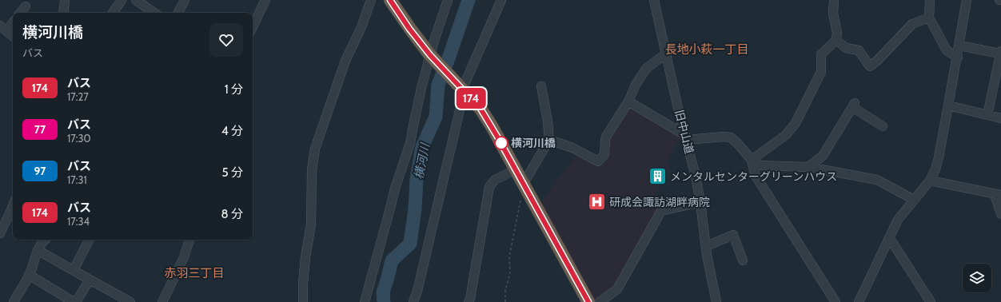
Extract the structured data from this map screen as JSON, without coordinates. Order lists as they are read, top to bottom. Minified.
{"streets":{"street":["旧中山道"]},"districts":["長地小萩一丁目","赤羽三丁目"],"water":["横河川"],"places":{"other":["横河川橋"],"building":["メンタルセンターグリーンハウス"],"hospital":["研成会諏訪湖畔病院"]},"lines":["bus line 174"],"page":{"on_map":"174","heading":["横河川橋","バス"],"list":[{"mark":"174","name":"バス","note":"17:27","value":"1 分"},{"mark":"77","name":"バス","note":"17:30","value":"4 分"},{"mark":"97","name":"バス","note":"17:31","value":"5 分"},{"mark":"174","name":"バス","note":"17:34","value":"8 分"}]}}
